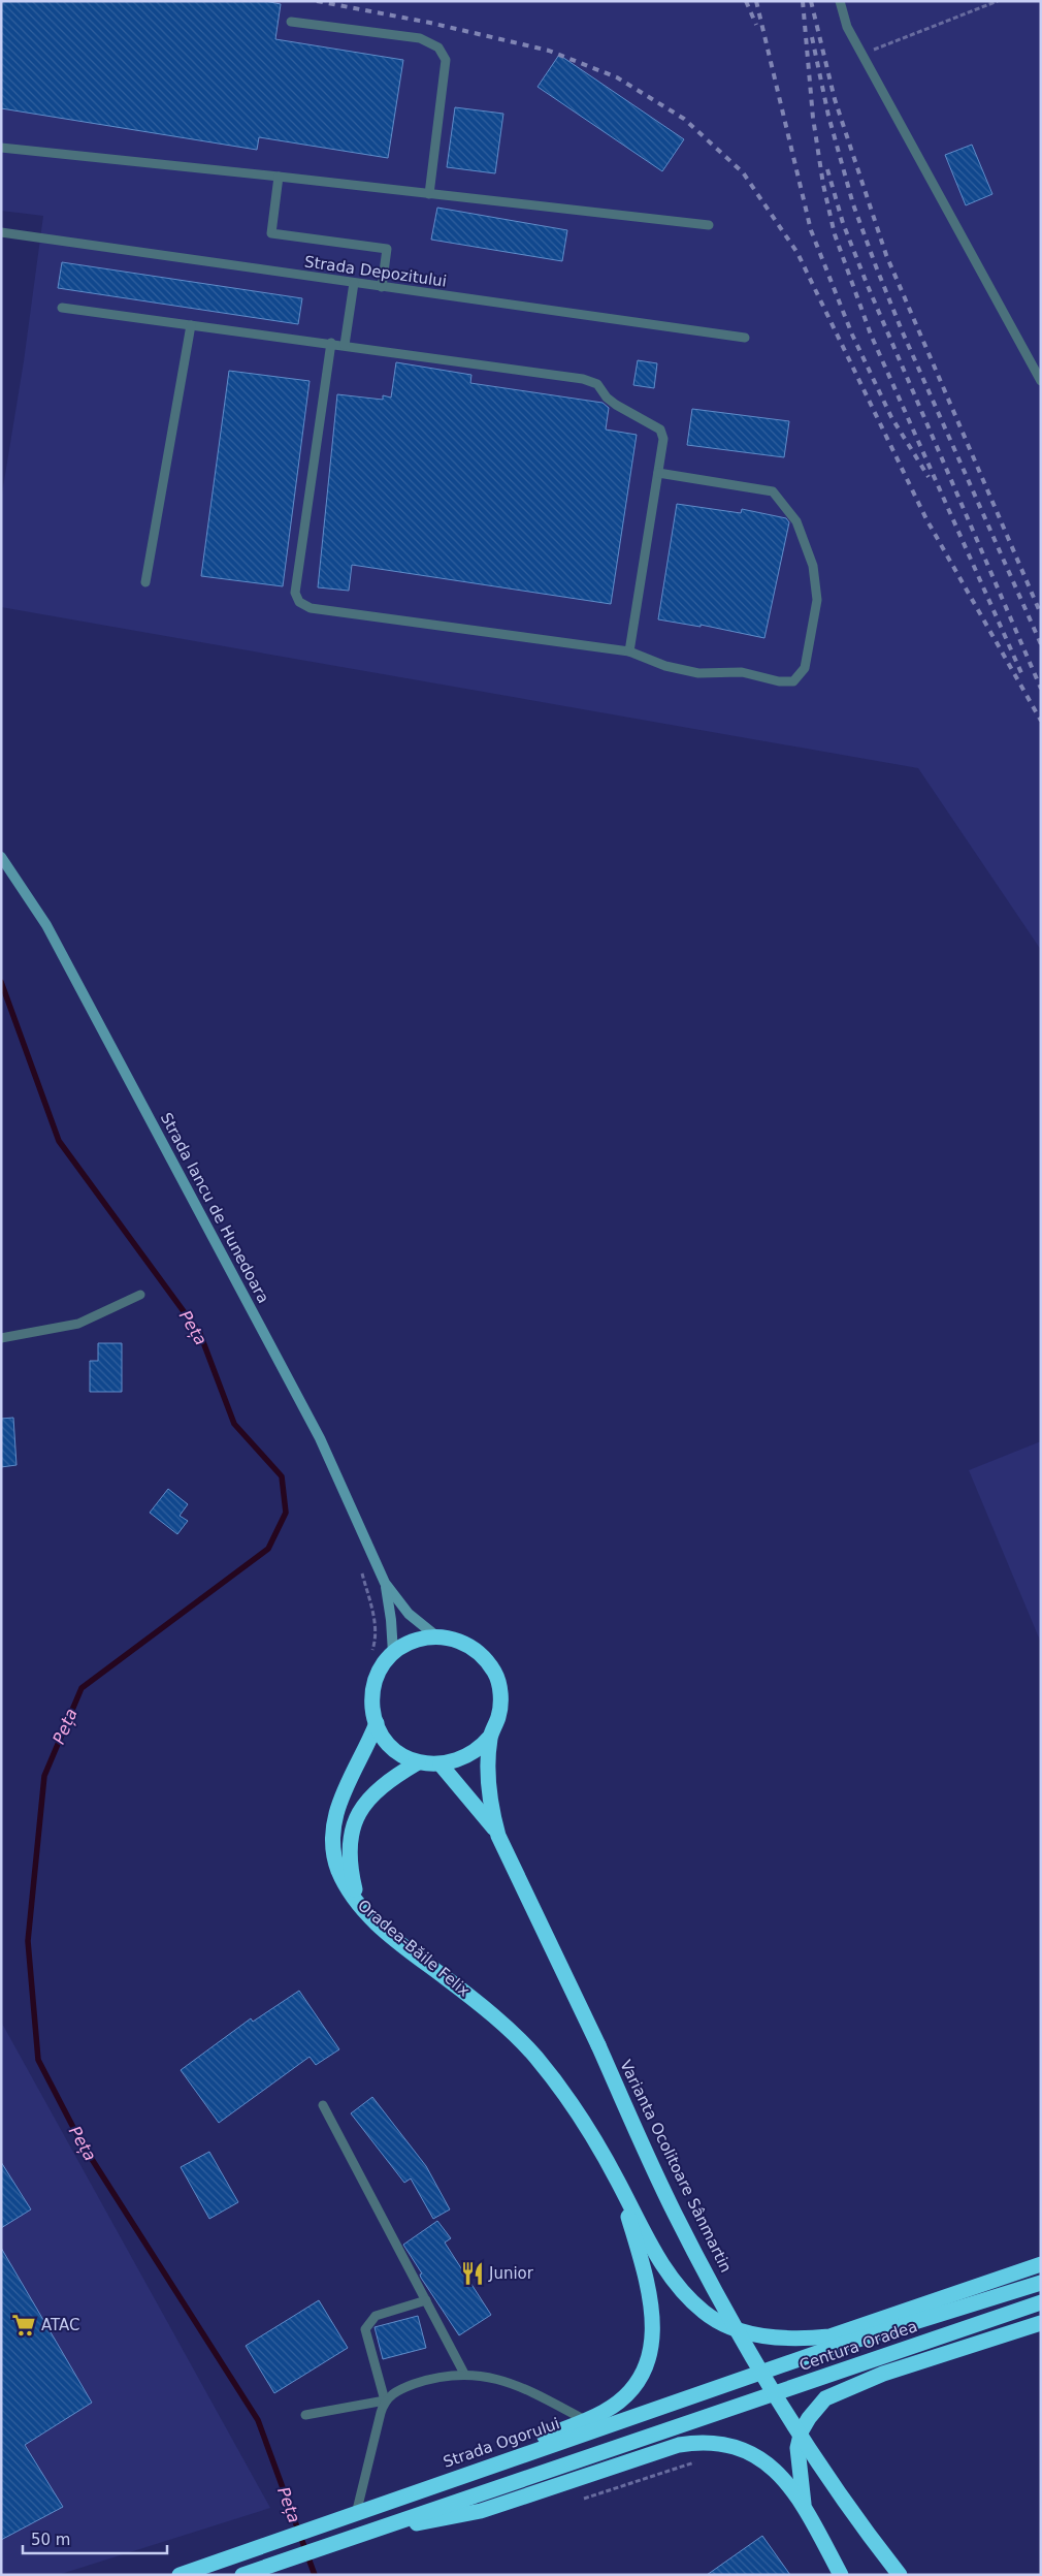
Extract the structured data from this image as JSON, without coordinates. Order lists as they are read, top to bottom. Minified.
{"streets":{"highway":["Varianta Ocolitoare Sânmartin","Centura Oradea","Strada Ogorului"],"street":["Strada Iancu de Hunedoara"],"lane":["Strada Depozitului"]},"crossings":[["Strada Iancu de Hunedoara","Varianta Ocolitoare Sânmartin"],["Centura Oradea","Strada Ogorului"]],"water":["Peța"],"places":{"restaurant":["Junior"],"supermarket":["ATAC"]},"scale_bar":"50 m"}
